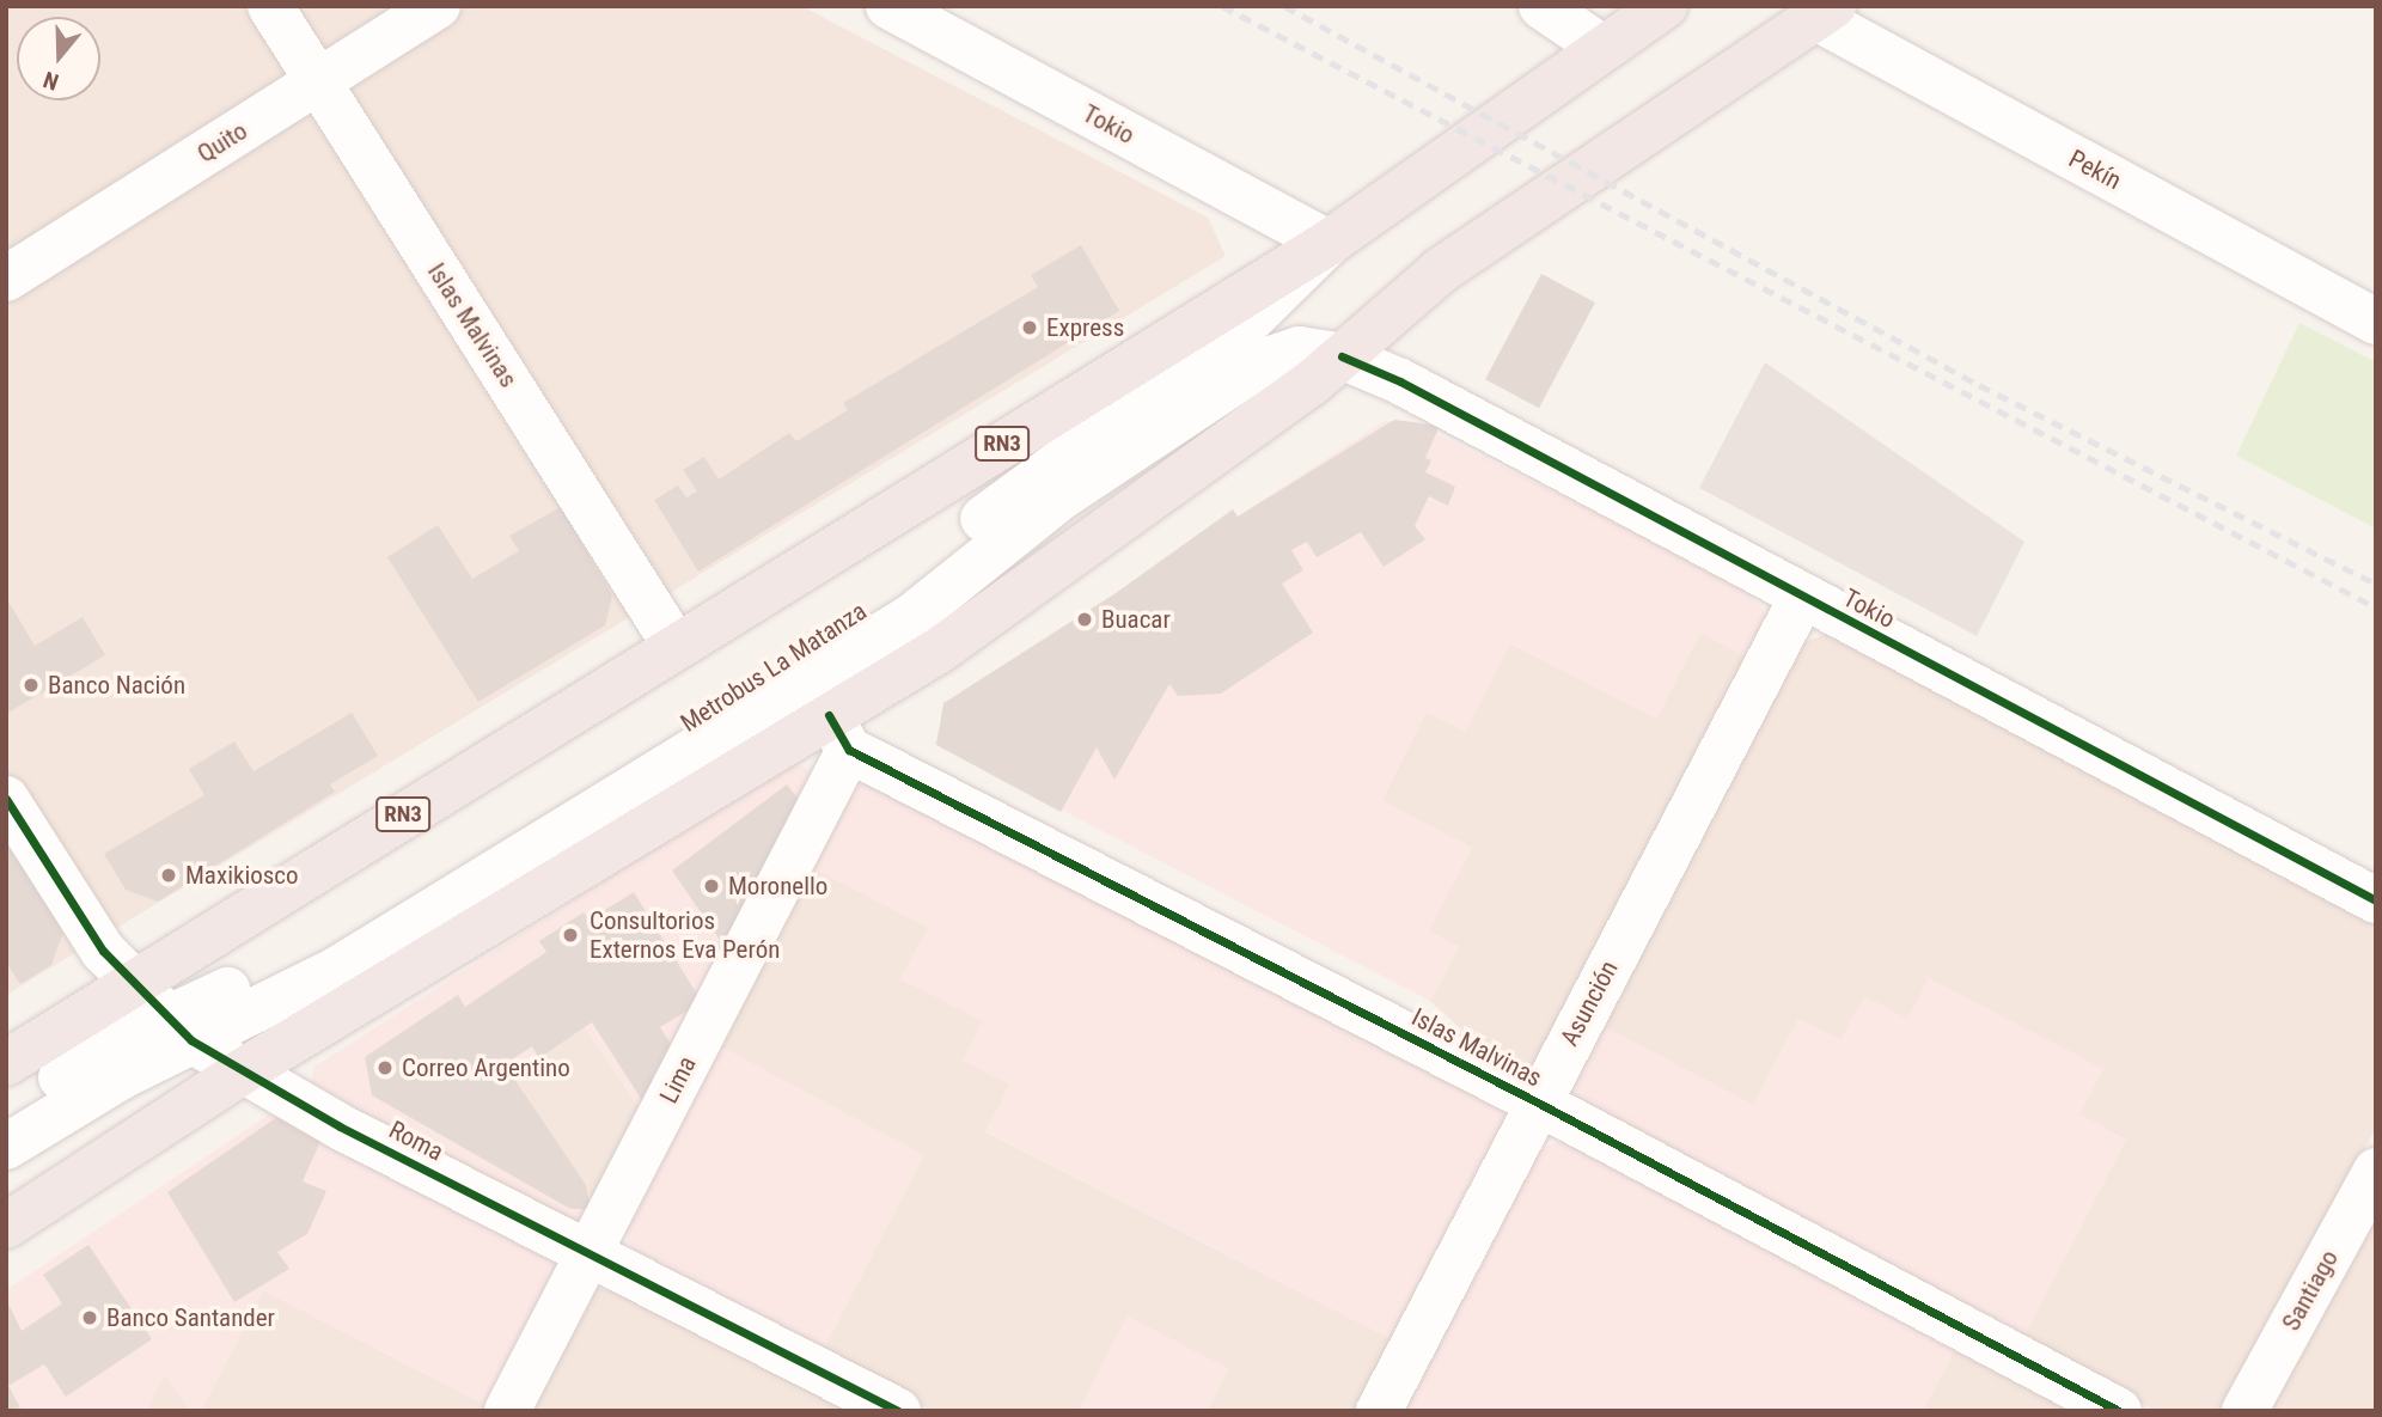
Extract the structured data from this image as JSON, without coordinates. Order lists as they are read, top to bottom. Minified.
{"streets":{"highway":["RN3"],"street":["Tokio","Quito","Pekín","Islas Malvinas","Metrobus La Matanza","Asunción","Lima","Roma","Santiago"]},"crossings":[["Tokio","RN3"],["Tokio","Metrobus La Matanza"],["Tokio","Asunción"],["Quito","Islas Malvinas"],["Islas Malvinas","RN3"],["Islas Malvinas","Asunción"],["Islas Malvinas","Lima"],["RN3","Metrobus La Matanza"],["RN3","Roma"],["Metrobus La Matanza","Roma"],["Lima","Roma"]],"places":["Express","Buacar","Banco Nación","Maxikiosco","Moronello","Consultorios Externos Eva Perón","Correo Argentino","Banco Santander"],"north":"bottom"}
